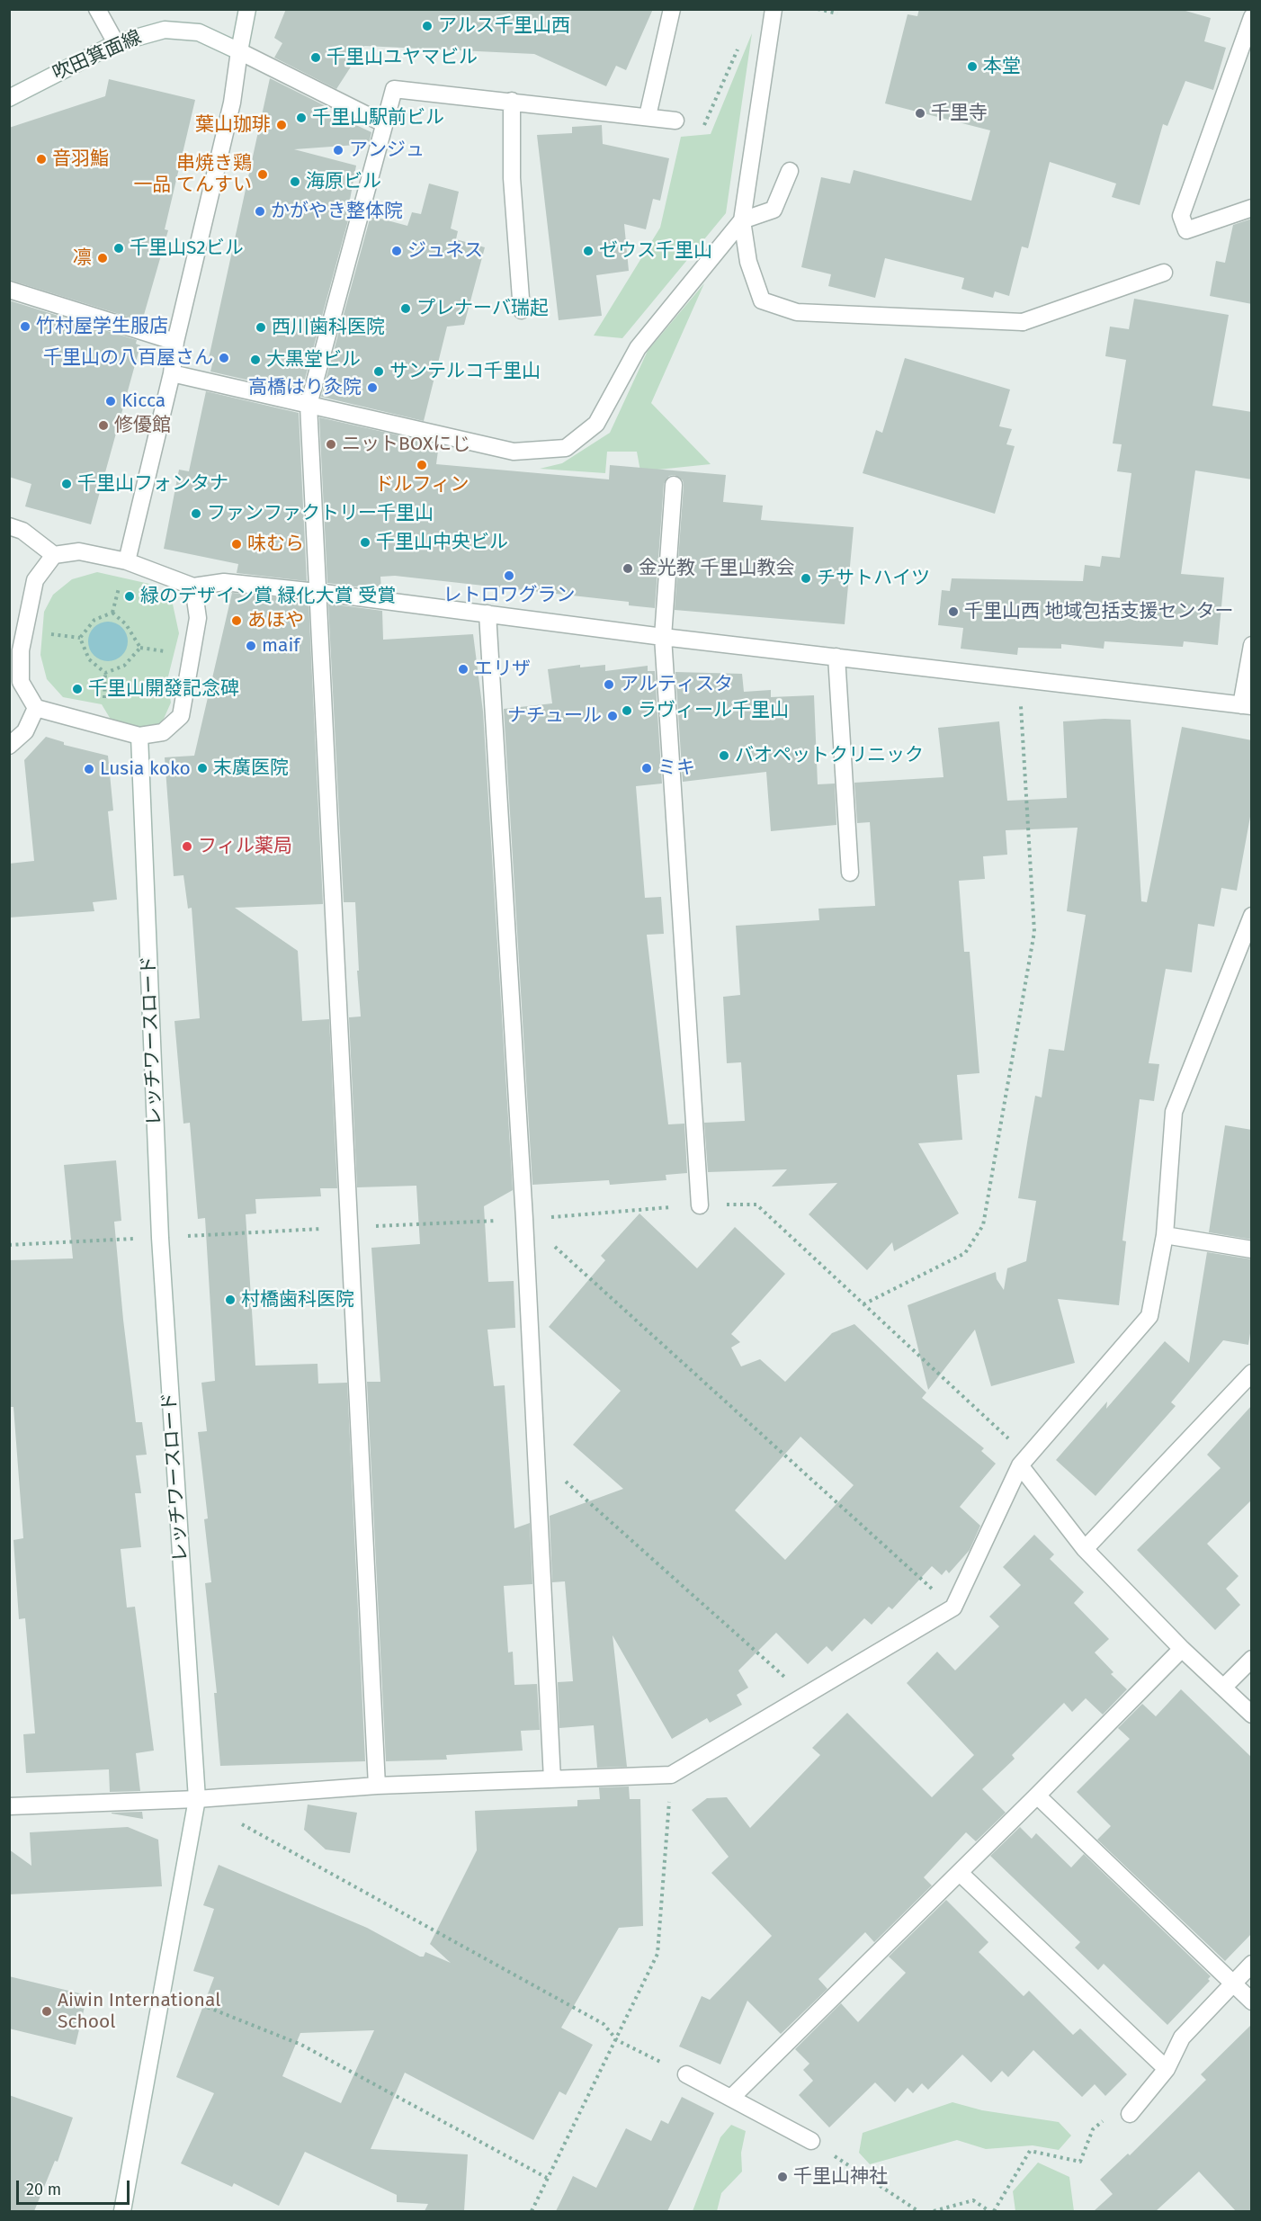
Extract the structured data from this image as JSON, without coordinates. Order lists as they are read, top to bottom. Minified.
{"streets":{"street":["吹田箕面線","レッチワースロード"]},"places":["アルス千里山西","千里山ユヤマビル","本堂","千里寺","千里山駅前ビル","葉山珈琲","アンジュ","音羽鮨","串焼き鶏 一品 てんすい","海原ビル","かがやき整体院","千里山S2ビル","ジュネス","ゼウス千里山","凛","プレナーバ瑞起","竹村屋学生服店","西川歯科医院","千里山の八百屋さん","大黒堂ビル","サンテルコ千里山","高橋はり灸院","Kicca","修優館","ニットBOXにじ","ドルフィン","千里山フォンタナ","ファンファクトリー千里山","千里山中央ビル","味むら","金光教 千里山教会","レトロワグラン","チサトハイツ","緑のデザイン賞 緑化大賞 受賞","千里山西 地域包括支援センター","あほや","maif","エリザ","アルティスタ","千里山開發記念碑","ラヴィール千里山","ナチュール","バオペットクリニック","末廣医院","ミキ","Lusia koko","フィル薬局","村橋歯科医院","Aiwin International School","千里山神社"],"scale_bar":"20 m"}
